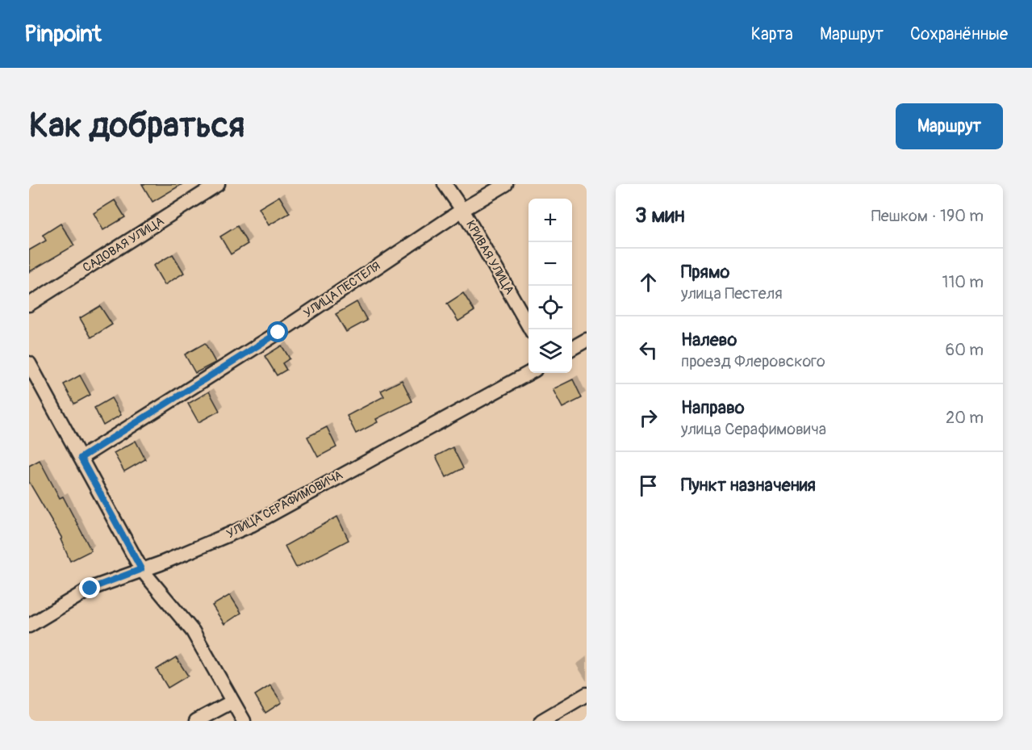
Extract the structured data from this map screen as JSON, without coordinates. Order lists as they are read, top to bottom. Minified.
{"streets":{"street":["САДОВАЯ УЛИЦА","КРИВАЯ УЛИЦА","УЛИЦА ПЕСТЕЛЯ","УЛИЦА СЕРАФИМОВИЧА"]},"crossings":[["КРИВАЯ УЛИЦА","УЛИЦА ПЕСТЕЛЯ"]],"page":{"header":"Pinpoint","nav":["Карта","Маршрут","Сохранённые"],"buttons":"Маршрут","title":"Как добраться","heading":["3 мин","Пешком · 190 m"],"map_buttons":["+","−"],"list":[["Прямо","улица Пестеля","110 m"],["Налево","проезд Флеровского","60 m"],["Направо","улица Серафимовича","20 m"],"Пункт назначения"]}}
